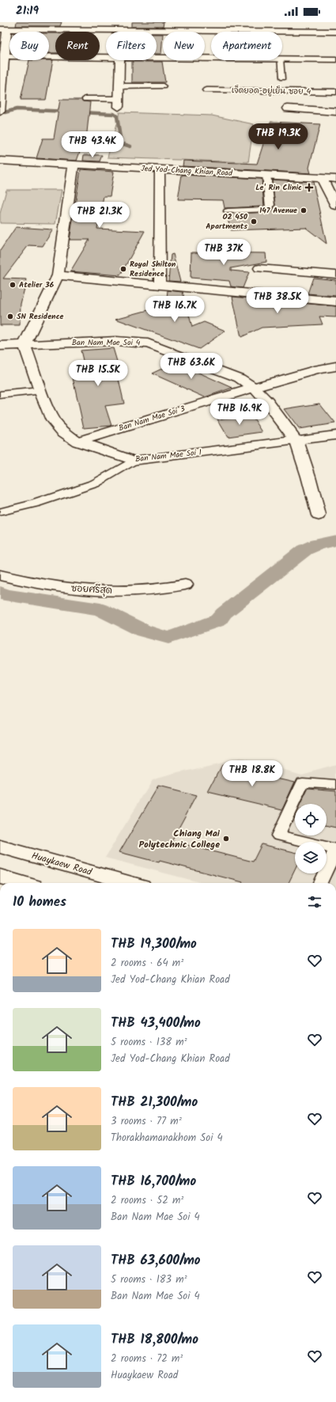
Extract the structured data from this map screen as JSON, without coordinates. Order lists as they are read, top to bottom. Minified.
{"streets":{"street":["เจ็ดยอด-อยู่เย็น ซอย 4","Jed Yod-Chang Khian Road","Ban Nam Mae Soi 4","Ban Nam Mae Soi 3","Ban Nam Mae Soi 1","ซอยศรีสุด","Huaykaew Road"]},"crossings":[["Ban Nam Mae Soi 4","Ban Nam Mae Soi 3"],["Ban Nam Mae Soi 4","Ban Nam Mae Soi 1"],["Ban Nam Mae Soi 3","Ban Nam Mae Soi 1"]],"places":{"health":["Le' Rin Clinic"],"other":["147 Avenue","O2 450 Apartments","Royal Shilton Residence","Atelier 36","SN Residence","Chiang Mai Polytechnic College"]},"page":{"status":"21:19","chip":["Buy","Rent","Filters","New","Apartment"],"price":["THB 19.3K","THB 43.4K","THB 21.3K","THB 37K","THB 38.5K","THB 16.7K","THB 63.6K","THB 15.5K","THB 16.9K","THB 18.8K"],"heading":"10 homes","list":[{"name":"THB 19,300/mo","note":"2 rooms · 64 m² · Jed Yod-Chang Khian Road"},{"name":"THB 43,400/mo","note":"5 rooms · 138 m² · Jed Yod-Chang Khian Road"},{"name":"THB 21,300/mo","note":"3 rooms · 77 m² · Thorakhamanakhom Soi 4"},{"name":"THB 16,700/mo","note":"2 rooms · 52 m² · Ban Nam Mae Soi 4"},{"name":"THB 63,600/mo","note":"5 rooms · 183 m² · Ban Nam Mae Soi 4"},{"name":"THB 18,800/mo","note":"2 rooms · 72 m² · Huaykaew Road"}]}}
